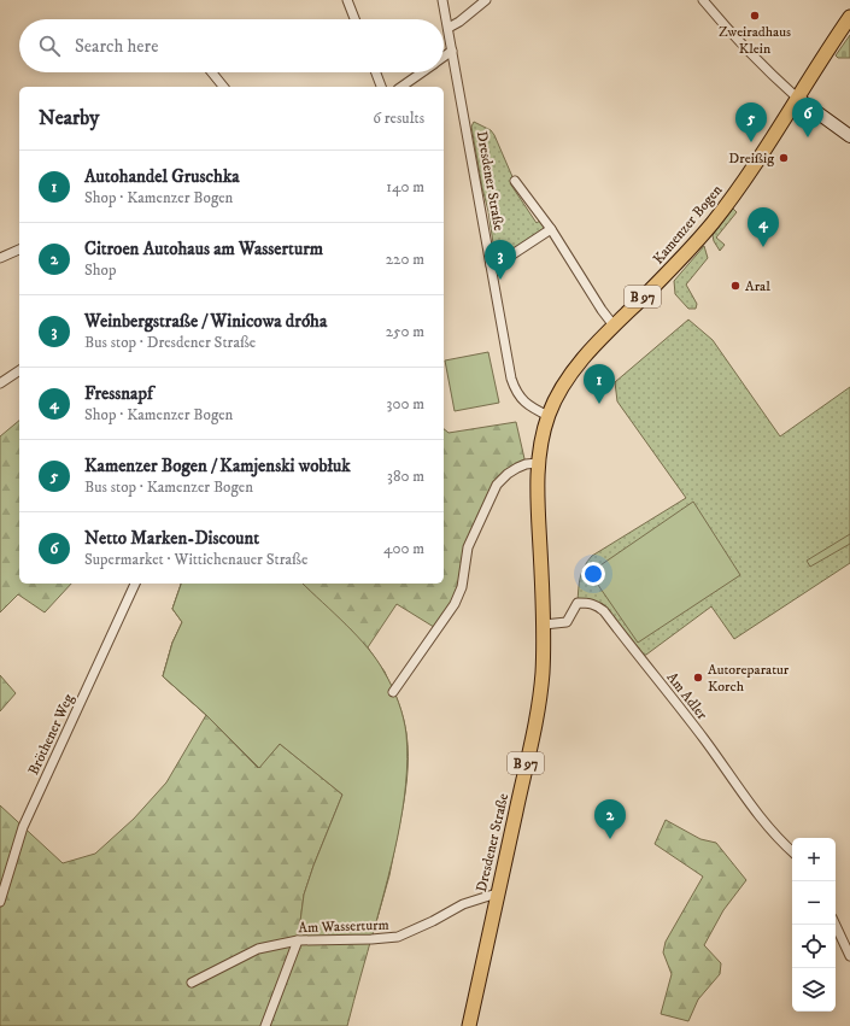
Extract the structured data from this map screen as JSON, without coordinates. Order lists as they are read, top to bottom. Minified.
{"streets":{"main road":["Dresdener Straße","Kamenzer Bogen","B 97"],"street":["Am Adler","Bröthener Weg","Am Wasserturm"]},"crossings":[["Dresdener Straße","Kamenzer Bogen"],["Dresdener Straße","Am Adler"],["Dresdener Straße","Am Wasserturm"]],"places":["Zweiradhaus Klein","Dreißig","Aral","Autoreparatur Korch"],"page":{"search":"Search here","heading":["Nearby","6 results"],"pins":["6","5","4","3","1","2"],"list":[{"mark":"1","name":"Autohandel Gruschka","note":"Shop · Kamenzer Bogen","value":"140 m"},{"mark":"2","name":"Citroen Autohaus am Wasserturm","note":"Shop","value":"220 m"},{"mark":"3","name":"Weinbergstraße / Winicowa dróha","note":"Bus stop · Dresdener Straße","value":"250 m"},{"mark":"4","name":"Fressnapf","note":"Shop · Kamenzer Bogen","value":"300 m"},{"mark":"5","name":"Kamenzer Bogen / Kamjenski wobłuk","note":"Bus stop · Kamenzer Bogen","value":"380 m"},{"mark":"6","name":"Netto Marken-Discount","note":"Supermarket · Wittichenauer Straße","value":"400 m"}],"map_buttons":["+","−"]}}
